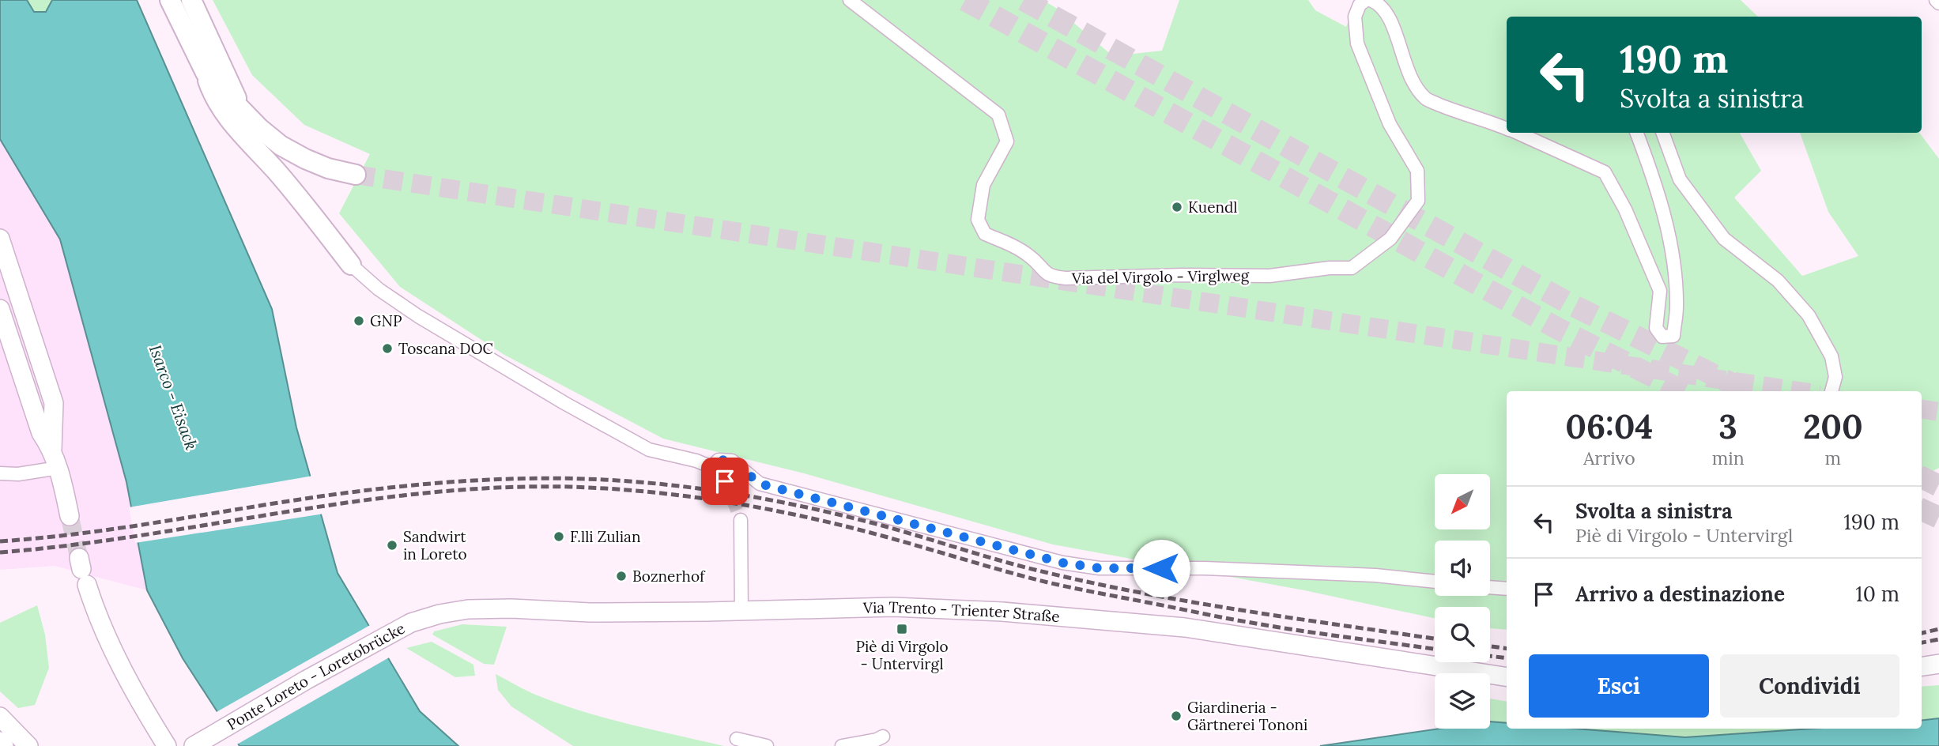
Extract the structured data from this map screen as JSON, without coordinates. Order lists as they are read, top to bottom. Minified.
{"streets":{"street":["Via del Virgolo - Virglweg","Via Trento - Trienter Straße","Ponte Loreto - Loretobrücke"]},"crossings":[["Via Trento - Trienter Straße","Ponte Loreto - Loretobrücke"]],"water":["Isarco - Eisack"],"places":{"other":["Kuendl","GNP","Toscana DOC","F.lli Zulian","Sandwirt in Loreto","Boznerhof","Giardineria - Gärtnerei Tononi"],"transit":["Piè di Virgolo - Untervirgl"]},"north":"bottom left","page":{"turn":["190 m","Svolta a sinistra"],"eta":["06:04","Arrivo","3","min","200","m"],"list":[{"name":"Svolta a sinistra","note":"Piè di Virgolo - Untervirgl","value":"190 m"},{"name":"Arrivo a destinazione","value":"10 m"}],"buttons":["Esci","Condividi"]}}
